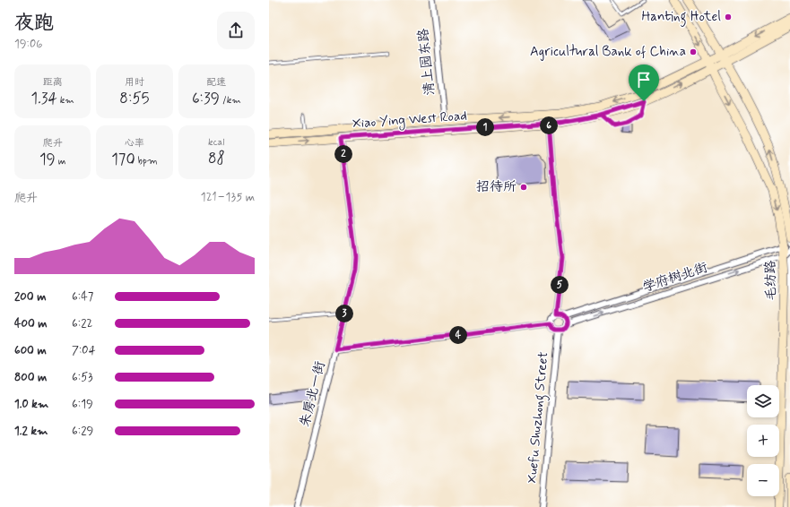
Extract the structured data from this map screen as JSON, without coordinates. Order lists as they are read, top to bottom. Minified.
{"streets":{"main road":["Xiao Ying West Road","毛纺路"],"street":["清上园东路","学府树北街","朱房北一街","Xuefu Shuzhong Street"]},"crossings":[["清上园东路","Xiao Ying West Road"],["Xiao Ying West Road","毛纺路"],["Xiao Ying West Road","朱房北一街"],["学府树北街","毛纺路"],["学府树北街","Xuefu Shuzhong Street"]],"places":["Hanting Hotel","Agricultural Bank of China","招待所"],"page":{"heading":["夜跑","19:06"],"stats":[["距离","1.34 km"],["用时","8:55"],["配速","6:39 /km"],["爬升","19 m"],["心率","170 bpm"],["kcal","88"]],"pins":["6","1","2","5","3","4"],"chart":["爬升","121–135 m"],"list":[{"name":"200 m","note":"6:47"},{"name":"400 m","note":"6:22"},{"name":"600 m","note":"7:04"},{"name":"800 m","note":"6:53"},{"name":"1.0 km","note":"6:19"},{"name":"1.2 km","note":"6:29"}],"map_buttons":["+","−"]}}
